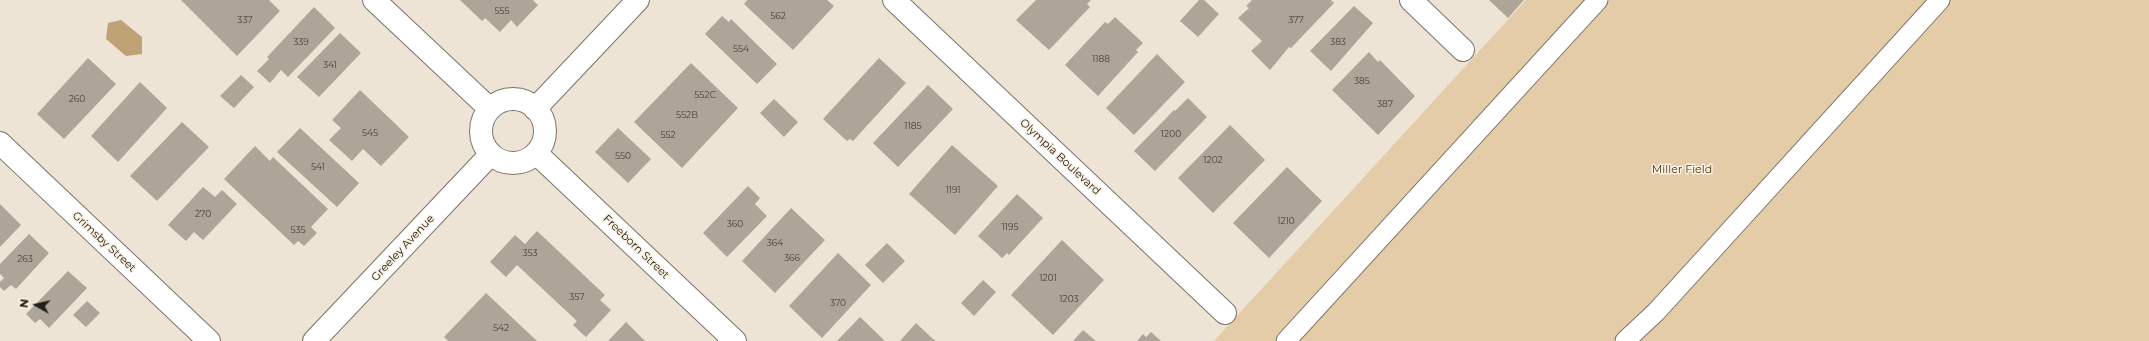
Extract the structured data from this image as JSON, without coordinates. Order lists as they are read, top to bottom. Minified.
{"streets":{"street":["Olympia Boulevard","Grimsby Street","Freeborn Street","Greeley Avenue"]},"crossings":[["Freeborn Street","Greeley Avenue"]],"parks":["Miller Field"],"house_numbers":["555","562","337","377","339","383","554","1188","341","385","552C","260","387","552B","1185","545","1200","552","550","1202","541","1191","270","1210","360","1195","535","364","353","366","263","1201","357","1203","370","542"],"north":"left"}
